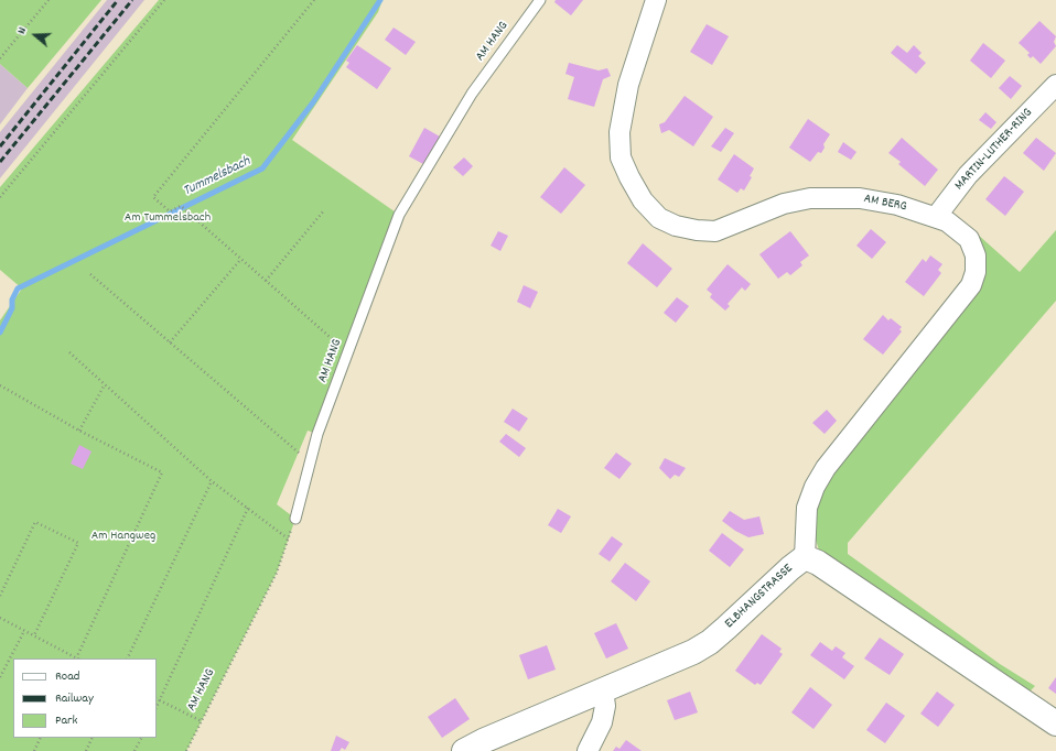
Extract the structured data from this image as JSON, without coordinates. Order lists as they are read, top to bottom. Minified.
{"streets":{"street":["MARTIN-LUTHER-RING","AM BERG","ELBHANGSTRASSE"],"lane":["AM HANG"]},"crossings":[["MARTIN-LUTHER-RING","AM BERG"],["AM BERG","ELBHANGSTRASSE"]],"water":["Tummelsbach"],"parks":["Am Tummelsbach","Am Hangweg"],"legend":["Road","Railway","Park"],"north":"left"}
